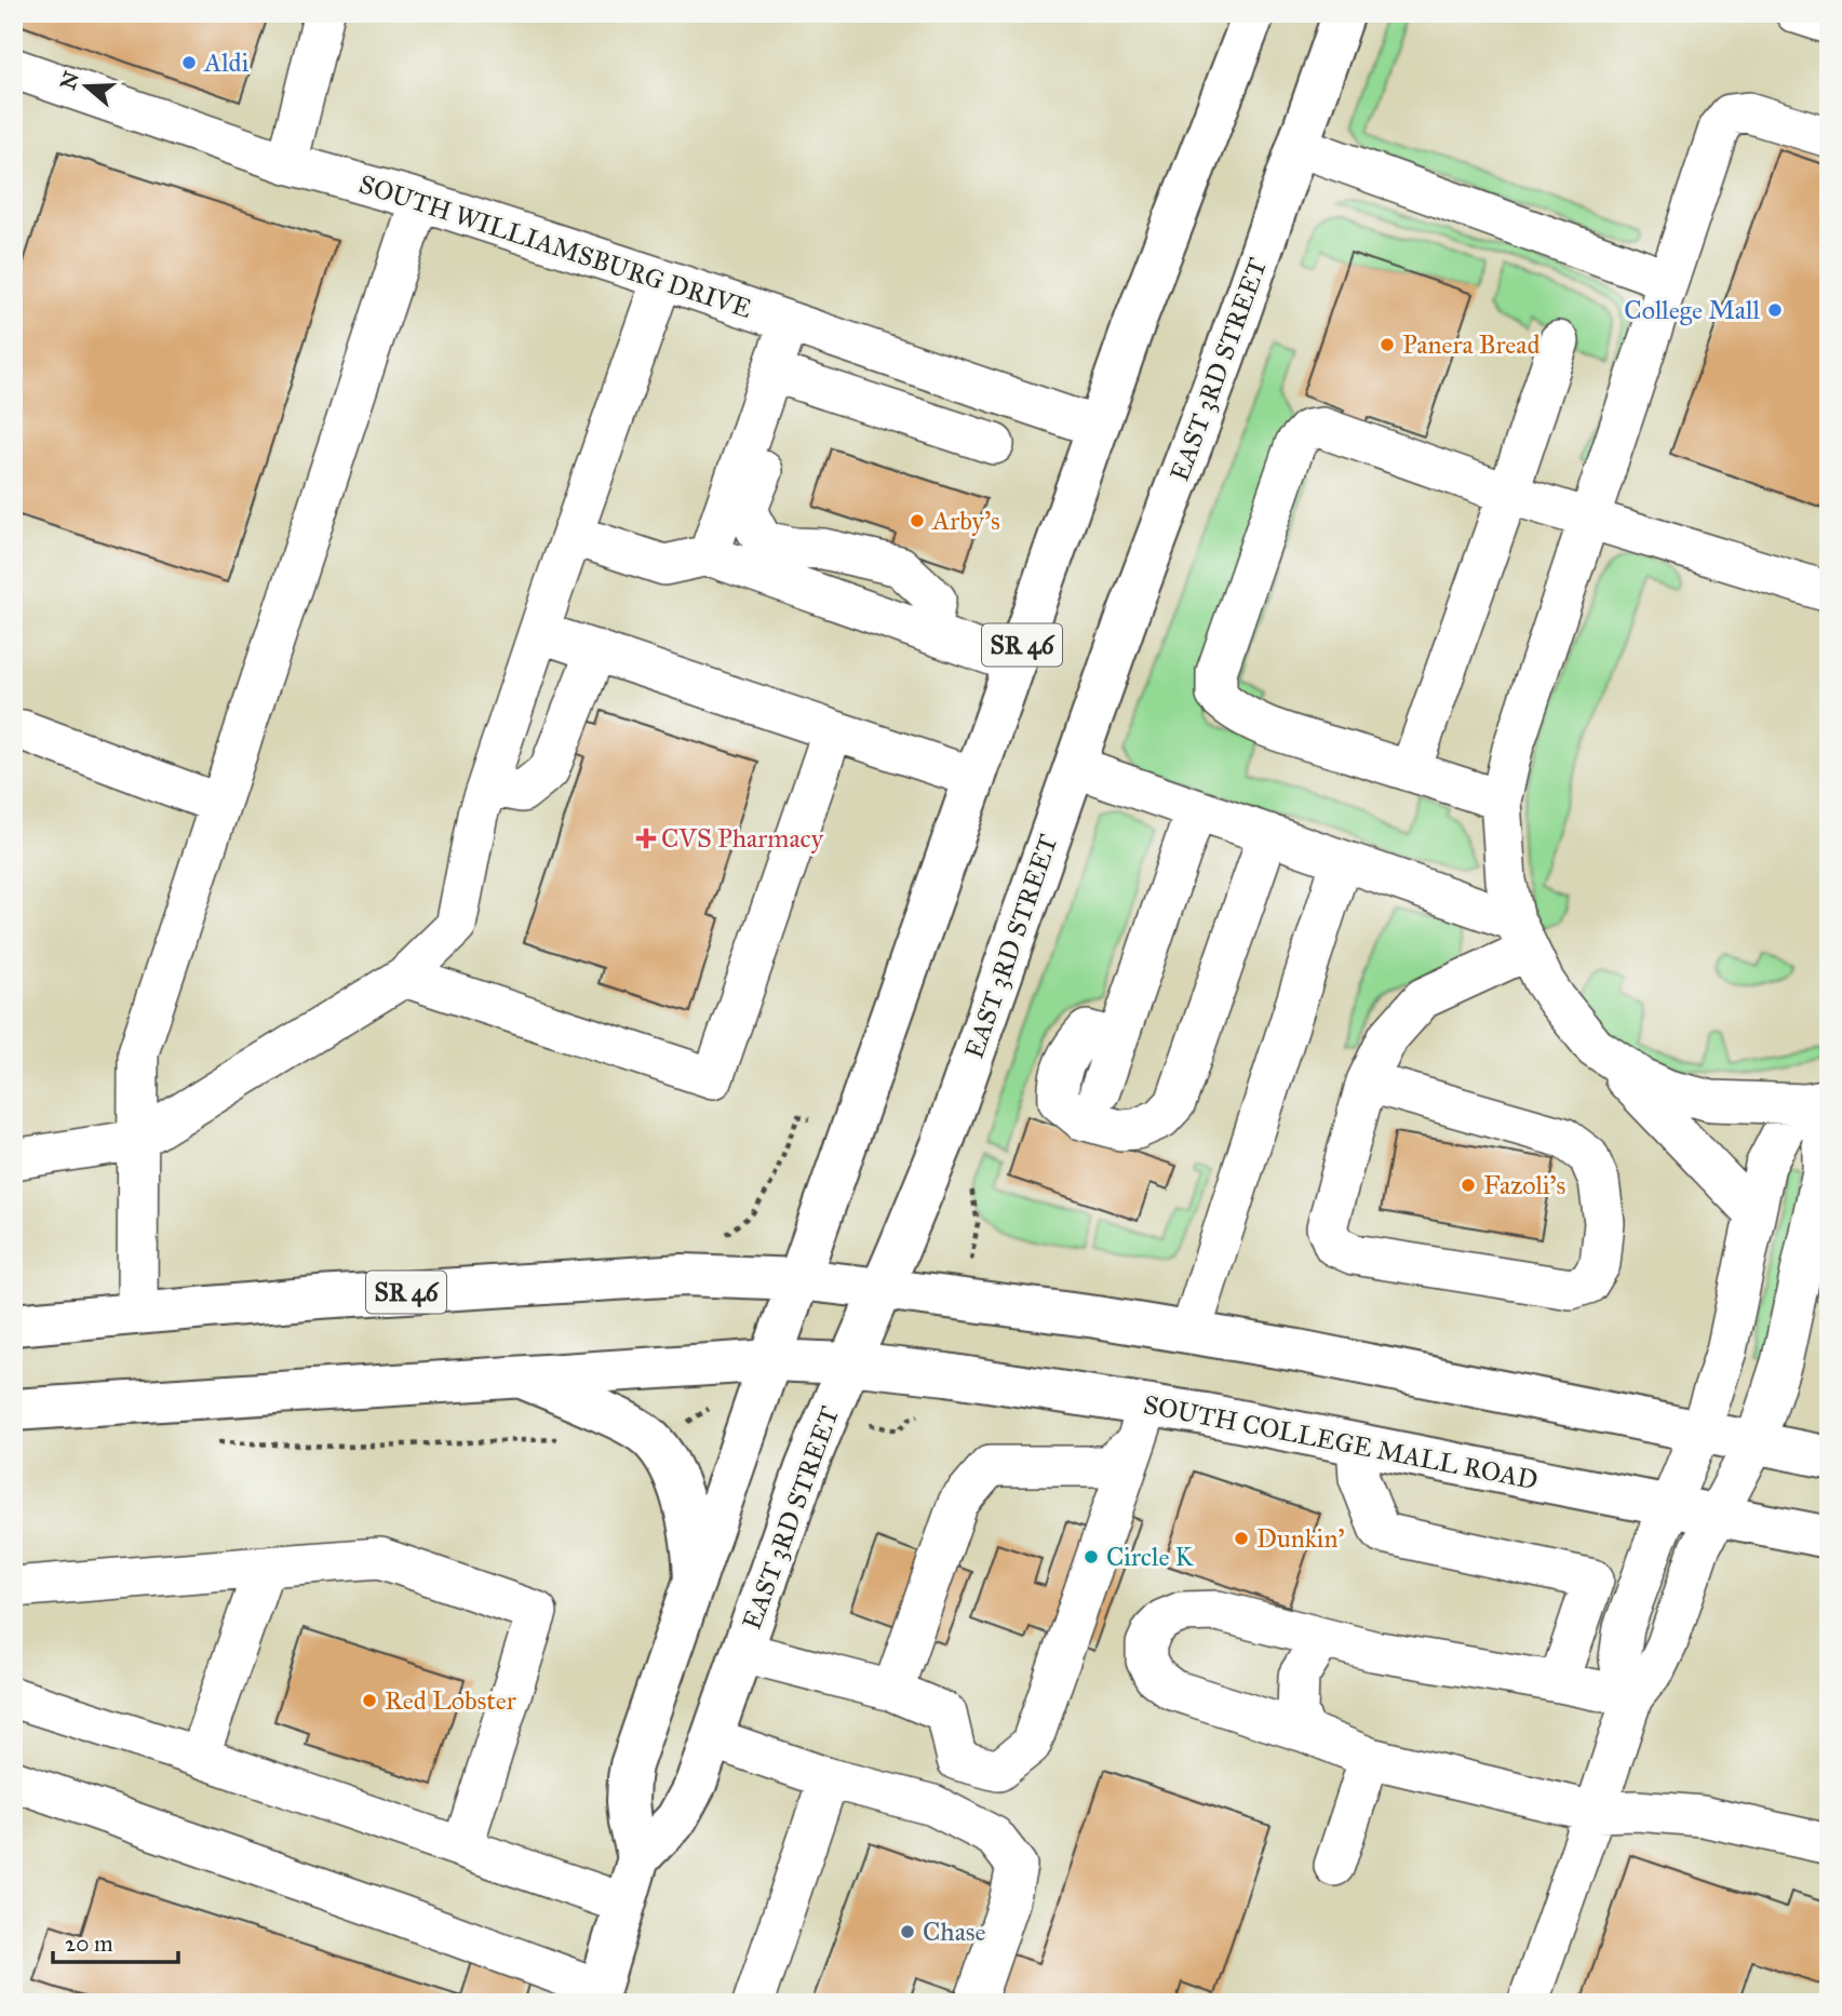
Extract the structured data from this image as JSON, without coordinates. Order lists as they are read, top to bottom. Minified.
{"streets":{"main road":["EAST 3RD STREET","SR 46","SOUTH COLLEGE MALL ROAD"],"street":["SOUTH WILLIAMSBURG DRIVE"]},"crossings":[["SOUTH WILLIAMSBURG DRIVE","SR 46"],["EAST 3RD STREET","SR 46"],["EAST 3RD STREET","SOUTH COLLEGE MALL ROAD"]],"places":{"other":["Aldi","College Mall","Panera Bread","Arby's","Fazoli's","Dunkin'","Circle K","Red Lobster","Chase"],"health":["CVS Pharmacy"]},"scale_bar":"20 m","north":"left"}
